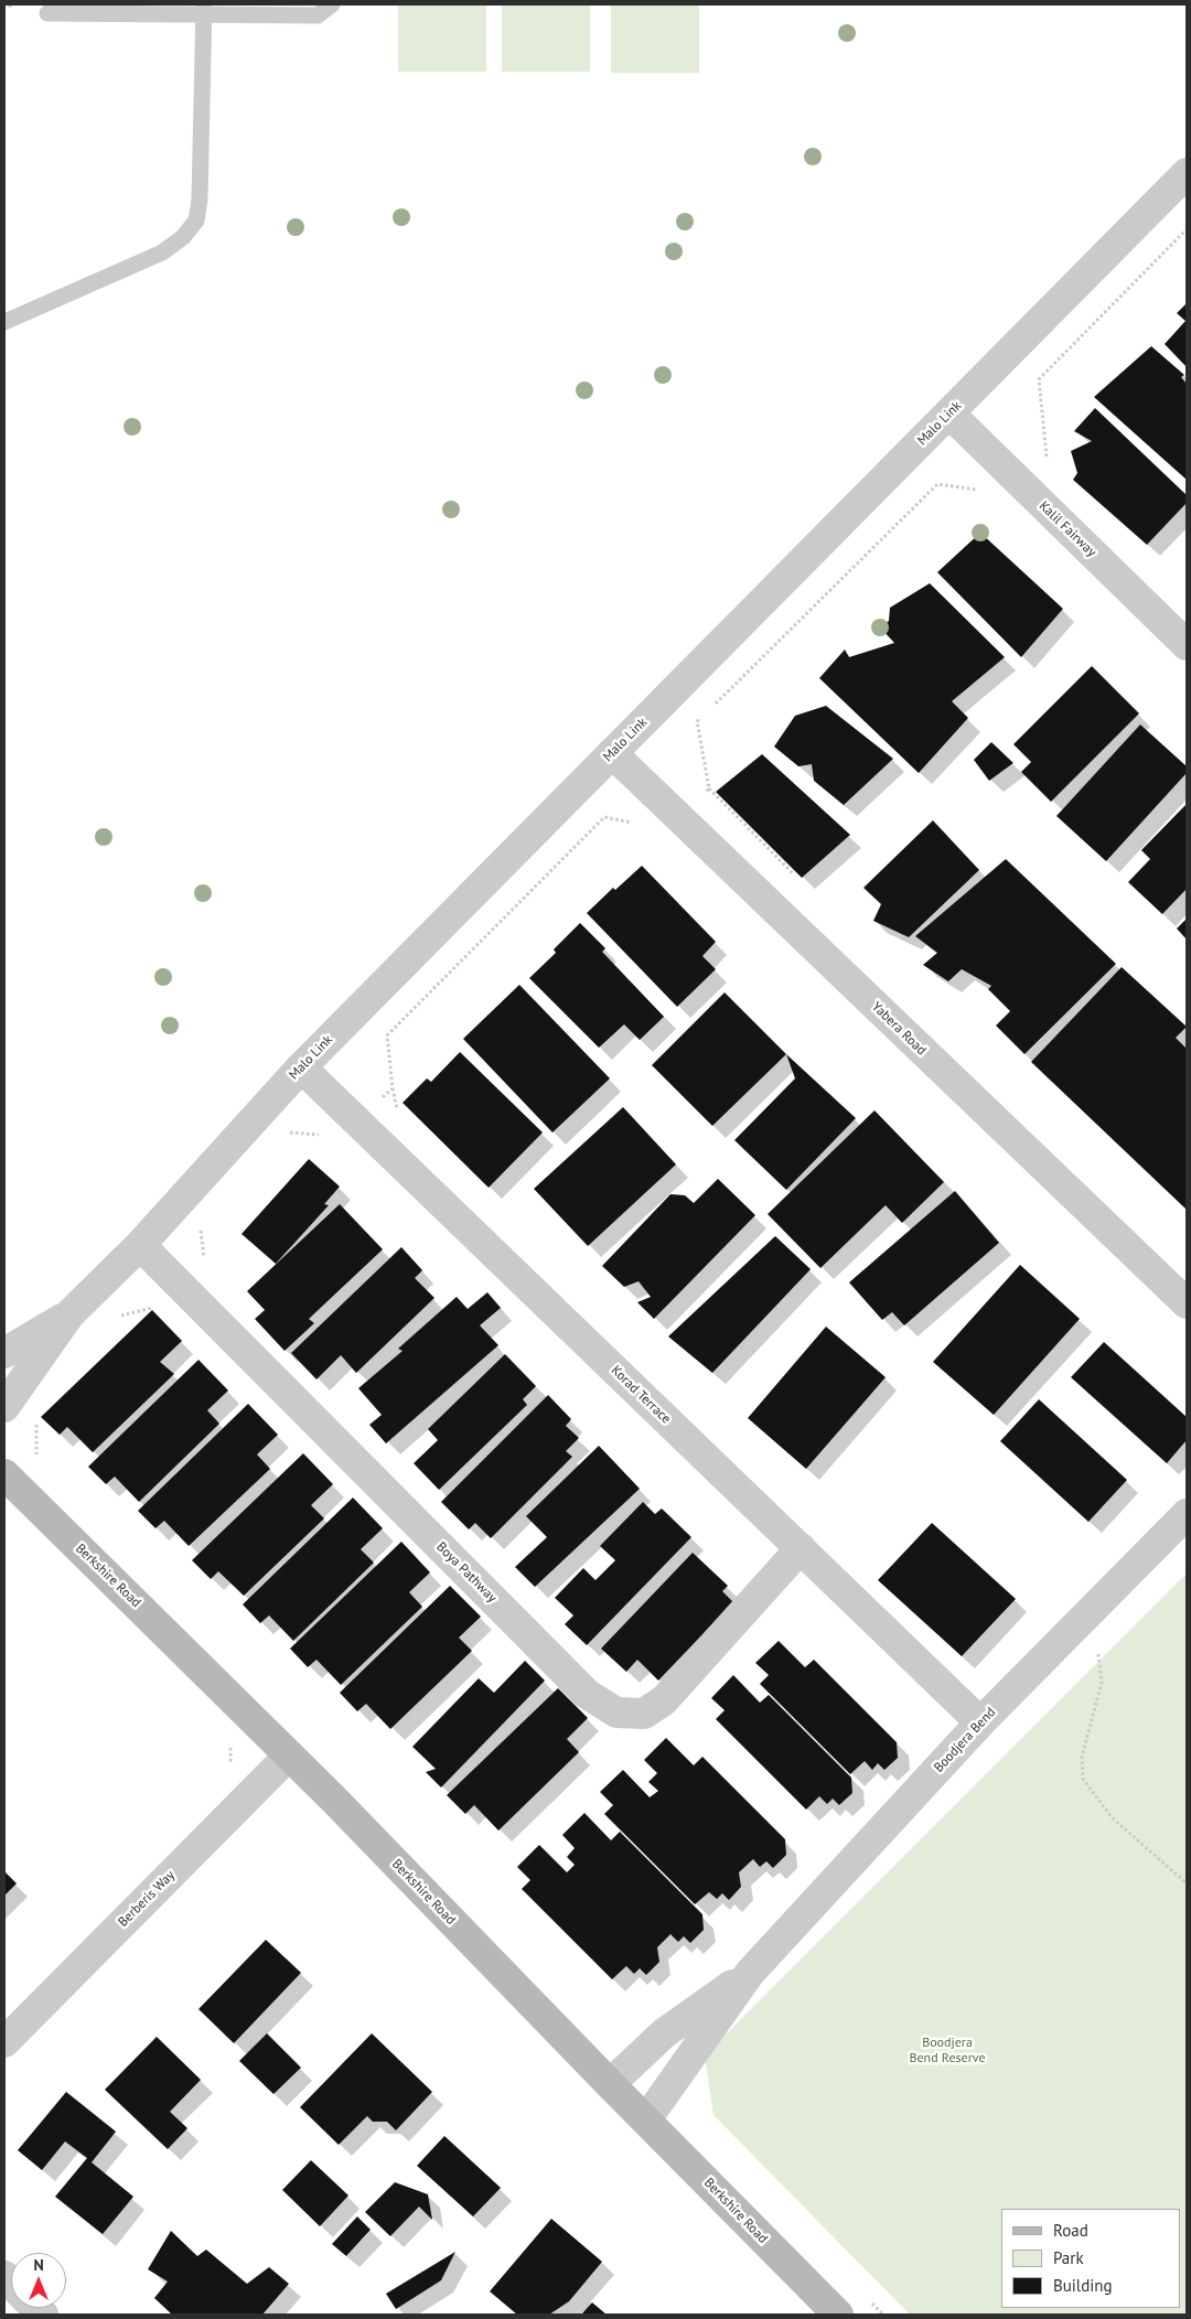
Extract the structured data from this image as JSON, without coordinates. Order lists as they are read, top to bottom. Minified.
{"streets":{"main road":["Berkshire Road"],"street":["Malo Link","Kalil Fairway","Yabera Road","Korad Terrace","Boya Pathway","Boodjera Bend","Berberis Way"]},"crossings":[["Malo Link","Kalil Fairway"],["Malo Link","Yabera Road"],["Malo Link","Korad Terrace"],["Malo Link","Boya Pathway"],["Korad Terrace","Boya Pathway"],["Korad Terrace","Boodjera Bend"],["Berkshire Road","Boodjera Bend"],["Berkshire Road","Berberis Way"]],"parks":["Boodjera Bend Reserve"],"legend":["Road","Park","Building"],"north":"top"}
